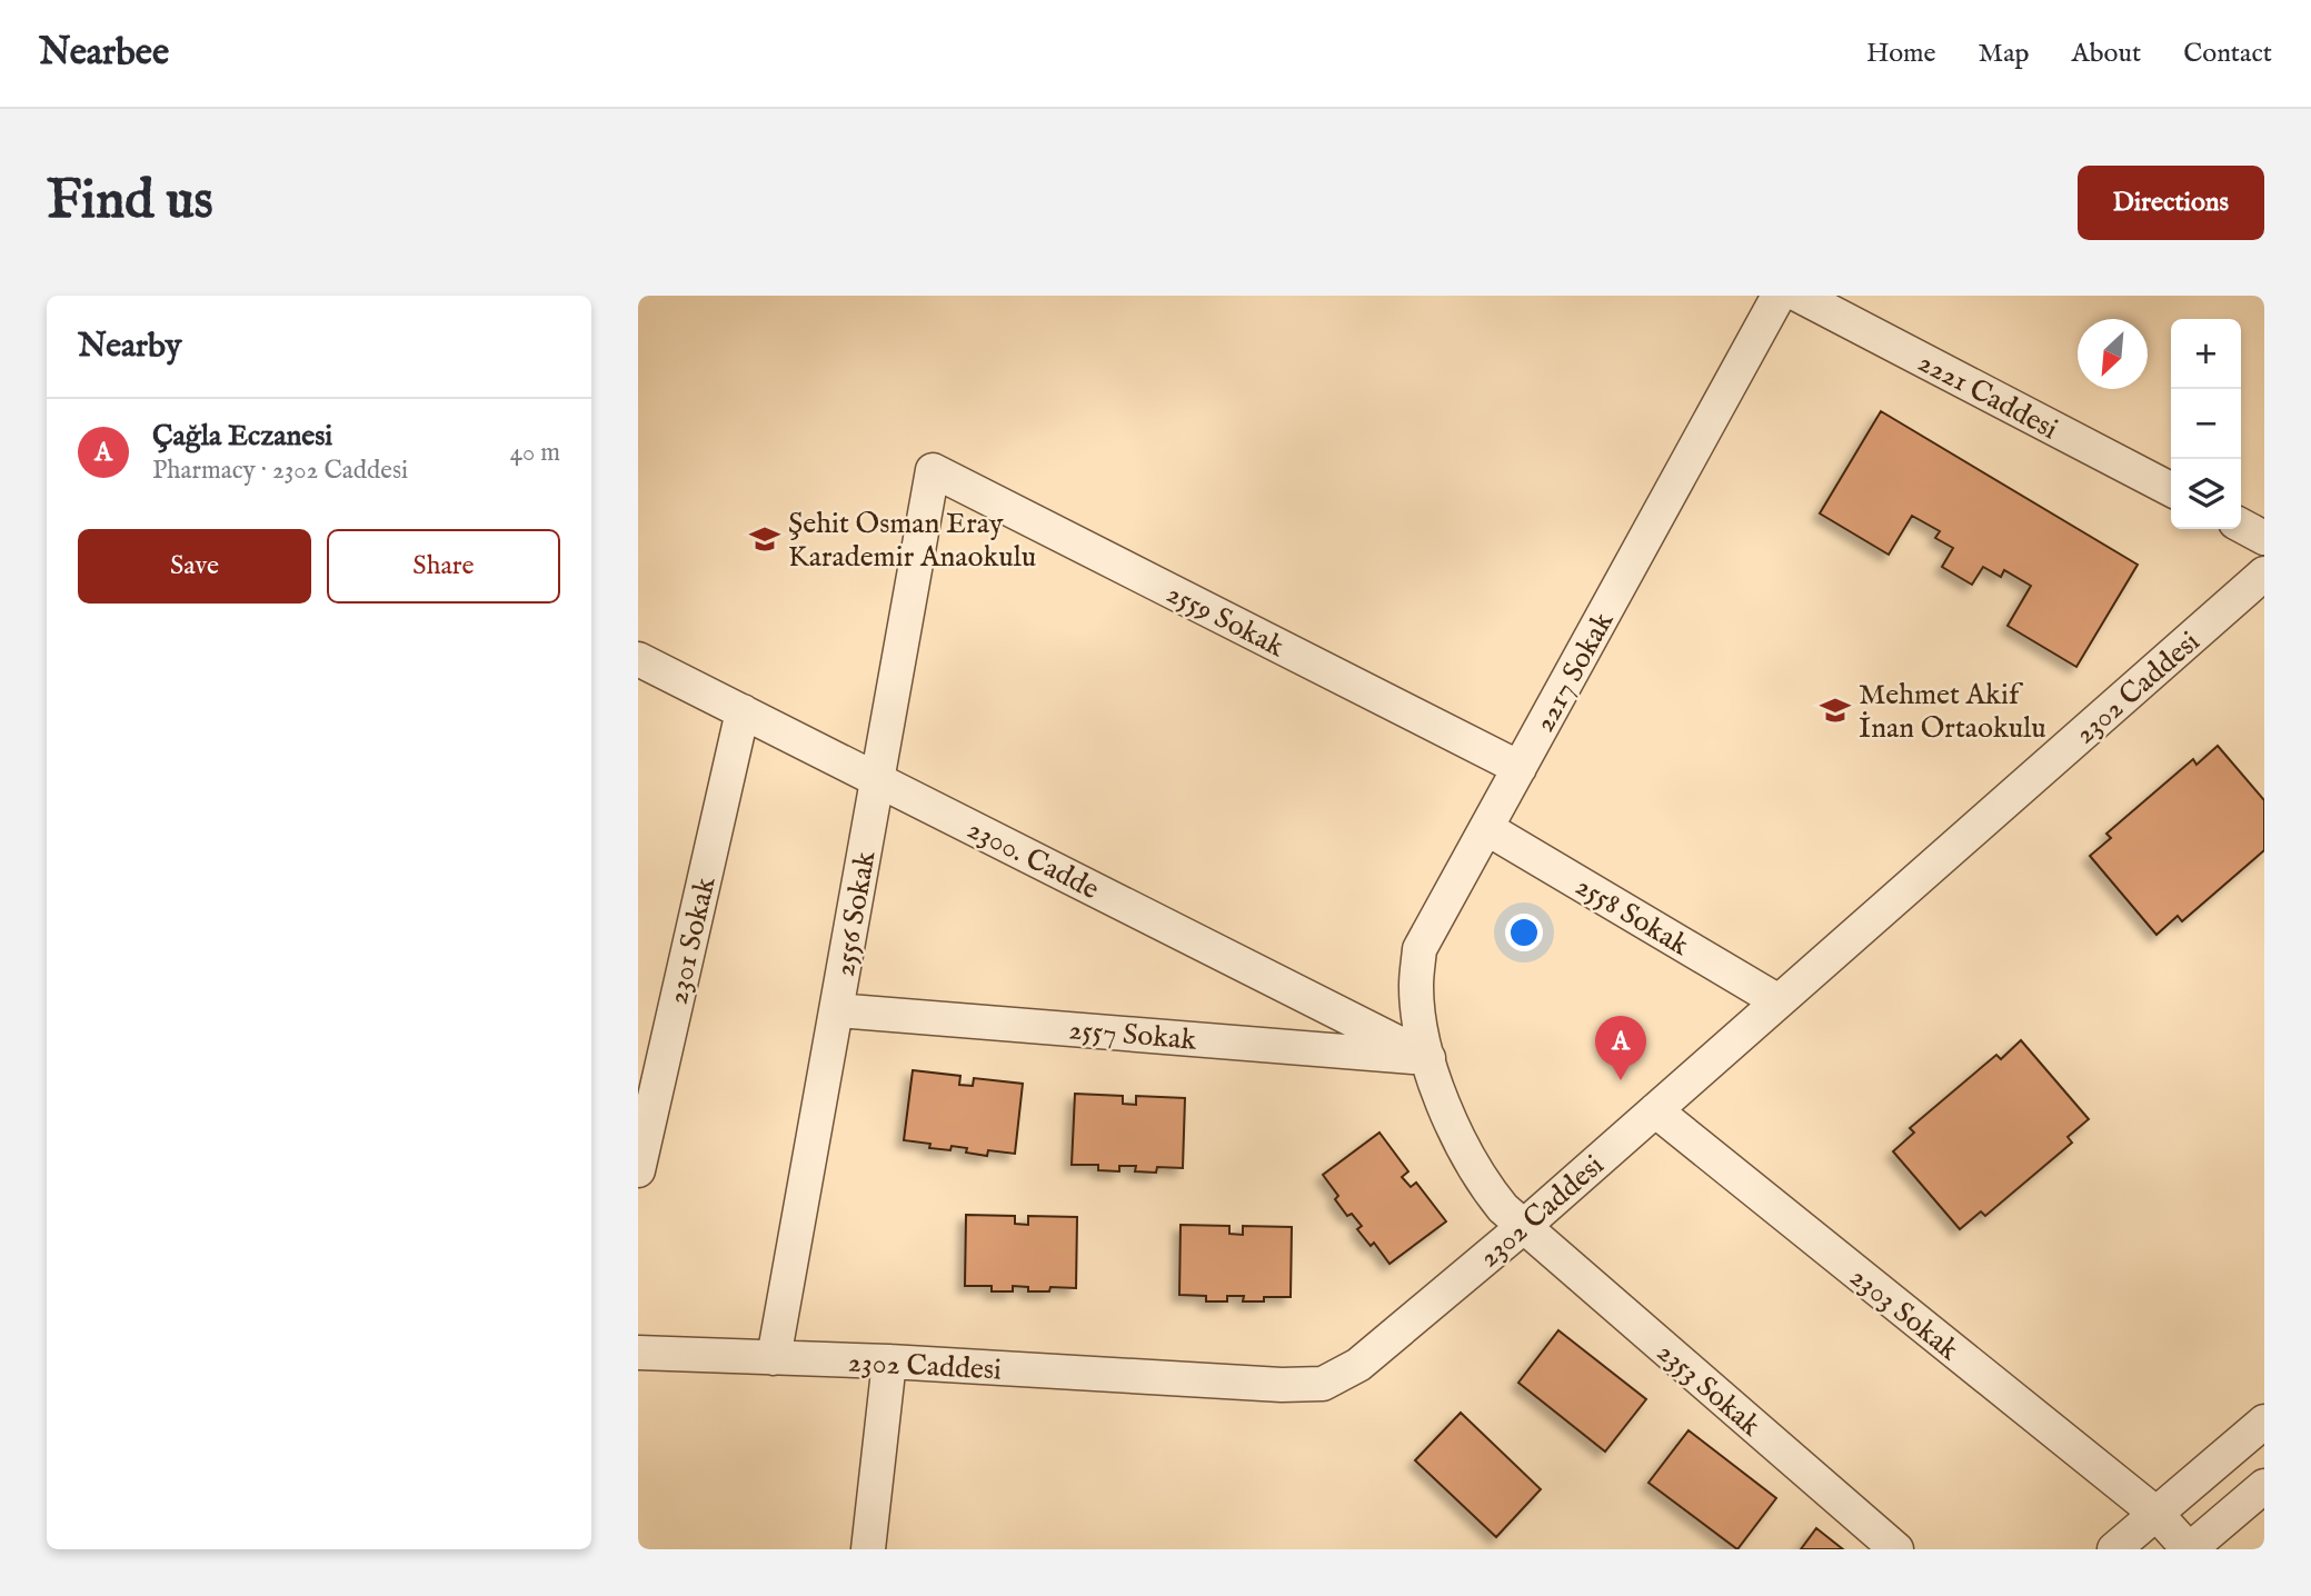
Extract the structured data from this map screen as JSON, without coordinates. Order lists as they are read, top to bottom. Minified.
{"streets":{"street":["2221 Caddesi","2559 Sokak","2217 Sokak","2302 Caddesi","2300. Cadde","2556 Sokak","2558 Sokak","2301 Sokak","2557 Sokak","2303 Sokak","2353 Sokak"]},"crossings":[["2559 Sokak","2217 Sokak"],["2559 Sokak","2556 Sokak"],["2217 Sokak","2300. Cadde"],["2217 Sokak","2558 Sokak"],["2217 Sokak","2557 Sokak"],["2217 Sokak","2353 Sokak"],["2302 Caddesi","2556 Sokak"],["2302 Caddesi","2558 Sokak"],["2302 Caddesi","2303 Sokak"],["2302 Caddesi","2353 Sokak"],["2300. Cadde","2556 Sokak"],["2300. Cadde","2301 Sokak"],["2300. Cadde","2557 Sokak"],["2300. Cadde","2353 Sokak"],["2556 Sokak","2557 Sokak"],["2557 Sokak","2353 Sokak"]],"places":{"school or university":["Şehit Osman Eray Karademir Anaokulu","Mehmet Akif İnan Ortaokulu"]},"north":"bottom left","page":{"header":"Nearbee","nav":["Home","Map","About","Contact"],"buttons":["Directions",["Save","Share"]],"title":"Find us","heading":"Nearby","map_buttons":["+","−"],"list":[{"mark":"A","name":"Çağla Eczanesi","note":"Pharmacy · 2302 Caddesi","value":"40 m"}],"pins":"A"}}
